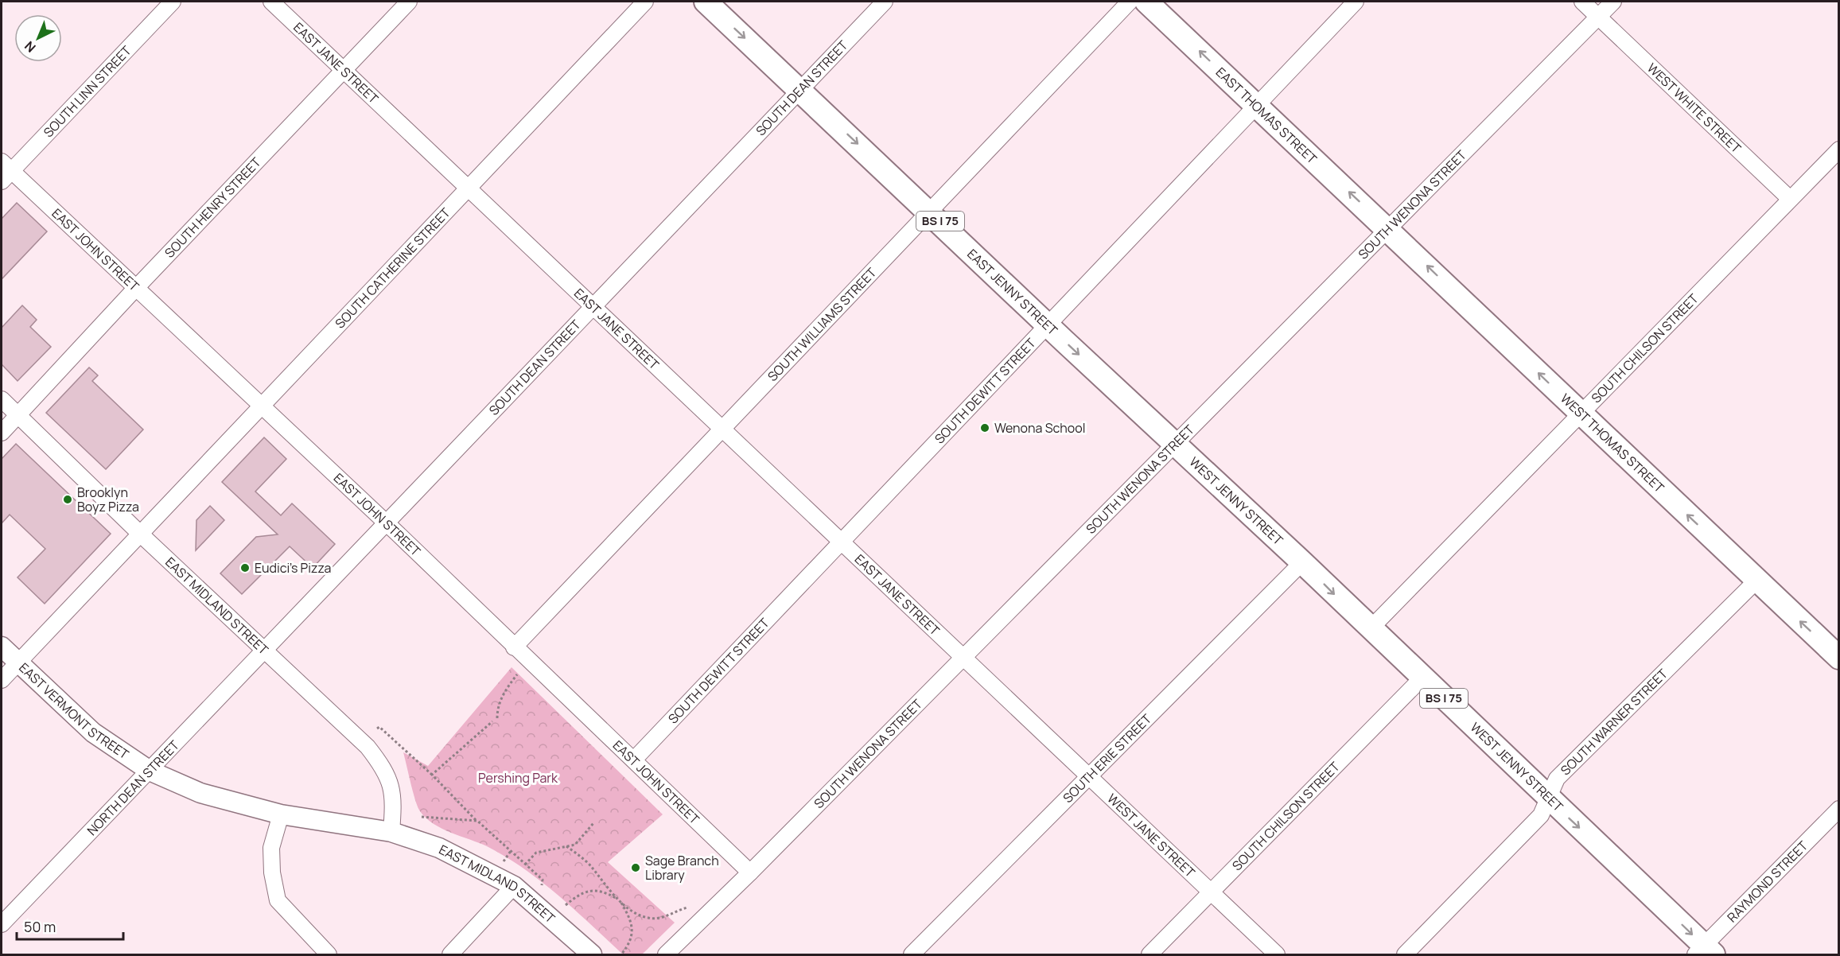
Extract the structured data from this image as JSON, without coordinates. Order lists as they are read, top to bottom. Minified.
{"streets":{"highway":["EAST THOMAS STREET","BS I 75","EAST JENNY STREET","WEST THOMAS STREET","WEST JENNY STREET"],"main road":["EAST MIDLAND STREET","EAST VERMONT STREET"],"street":["EAST JANE STREET","SOUTH DEAN STREET","SOUTH LINN STREET","WEST WHITE STREET","SOUTH WENONA STREET","SOUTH HENRY STREET","EAST JOHN STREET","SOUTH CATHERINE STREET","SOUTH WILLIAMS STREET","SOUTH CHILSON STREET","SOUTH DEWITT STREET","SOUTH WARNER STREET","SOUTH ERIE STREET","NORTH DEAN STREET","WEST JANE STREET","RAYMOND STREET"]},"crossings":[["EAST JANE STREET","SOUTH DEAN STREET"],["EAST JANE STREET","SOUTH WENONA STREET"],["EAST JANE STREET","SOUTH HENRY STREET"],["EAST JANE STREET","SOUTH CATHERINE STREET"],["EAST JANE STREET","SOUTH WILLIAMS STREET"],["EAST JANE STREET","SOUTH DEWITT STREET"],["EAST JANE STREET","WEST JANE STREET"],["SOUTH DEAN STREET","EAST JOHN STREET"],["SOUTH DEAN STREET","EAST JENNY STREET"],["SOUTH DEAN STREET","EAST MIDLAND STREET"],["SOUTH DEAN STREET","NORTH DEAN STREET"],["SOUTH LINN STREET","EAST JOHN STREET"],["WEST WHITE STREET","SOUTH WENONA STREET"],["WEST WHITE STREET","SOUTH CHILSON STREET"],["EAST THOMAS STREET","SOUTH WENONA STREET"],["EAST THOMAS STREET","SOUTH DEWITT STREET"],["EAST THOMAS STREET","WEST THOMAS STREET"],["SOUTH WENONA STREET","EAST JOHN STREET"],["SOUTH WENONA STREET","EAST JENNY STREET"],["SOUTH WENONA STREET","WEST THOMAS STREET"],["SOUTH WENONA STREET","WEST JENNY STREET"],["SOUTH WENONA STREET","WEST JANE STREET"],["SOUTH HENRY STREET","EAST JOHN STREET"],["SOUTH HENRY STREET","EAST MIDLAND STREET"],["EAST JOHN STREET","SOUTH CATHERINE STREET"],["EAST JOHN STREET","SOUTH WILLIAMS STREET"],["EAST JOHN STREET","SOUTH DEWITT STREET"],["SOUTH CATHERINE STREET","EAST MIDLAND STREET"],["SOUTH CATHERINE STREET","EAST VERMONT STREET"],["EAST JENNY STREET","SOUTH WILLIAMS STREET"],["EAST JENNY STREET","SOUTH DEWITT STREET"],["EAST JENNY STREET","WEST JENNY STREET"],["SOUTH CHILSON STREET","WEST THOMAS STREET"],["SOUTH CHILSON STREET","WEST JENNY STREET"],["SOUTH CHILSON STREET","WEST JANE STREET"],["WEST THOMAS STREET","SOUTH WARNER STREET"],["WEST JENNY STREET","SOUTH WARNER STREET"],["WEST JENNY STREET","SOUTH ERIE STREET"],["WEST JENNY STREET","RAYMOND STREET"],["EAST MIDLAND STREET","EAST VERMONT STREET"],["EAST MIDLAND STREET","NORTH DEAN STREET"],["EAST VERMONT STREET","NORTH DEAN STREET"],["SOUTH ERIE STREET","WEST JANE STREET"]],"one_way":["EAST THOMAS STREET","EAST JENNY STREET","WEST THOMAS STREET","WEST JENNY STREET"],"parks":["Pershing Park"],"places":["Wenona School","Brooklyn Boyz Pizza","Eudici's Pizza","Sage Branch Library"],"scale_bar":"50 m","north":"bottom left"}
